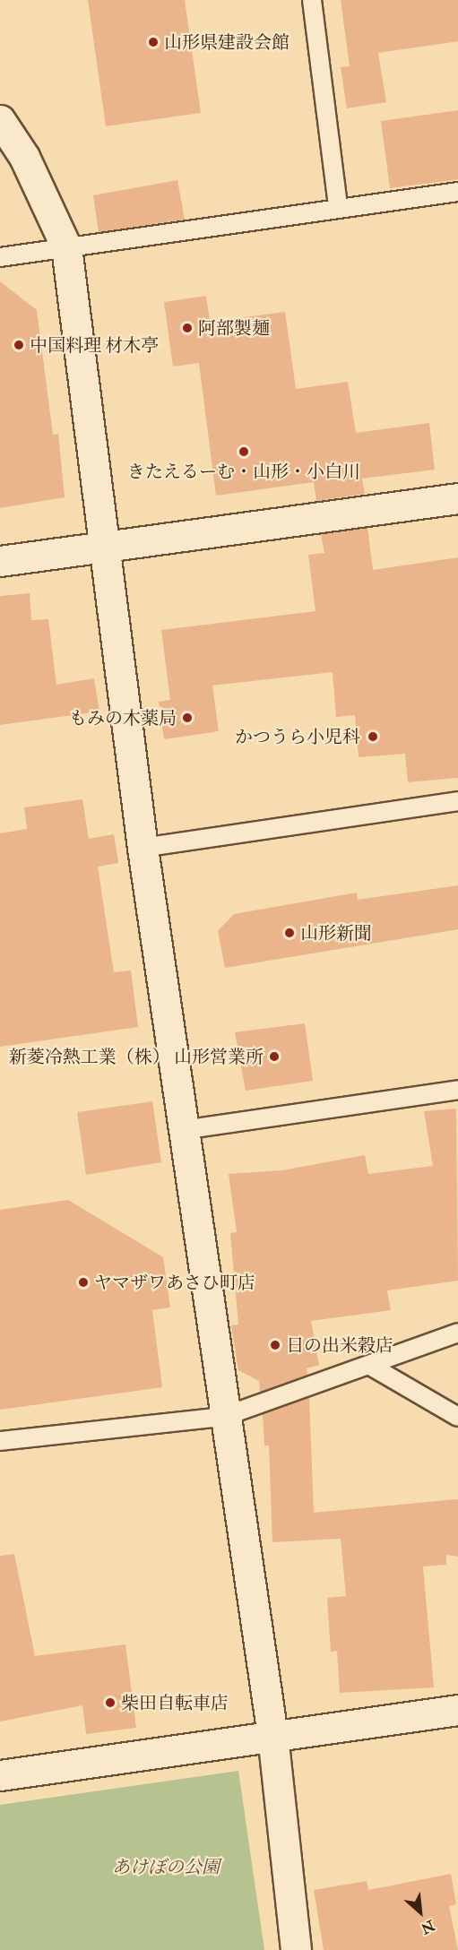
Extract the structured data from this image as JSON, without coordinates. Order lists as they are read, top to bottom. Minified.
{"parks":["あけぼの公園"],"places":["山形県建設会館","阿部製麺","中国料理 材木亭","きたえるーむ・山形・小白川","もみの木薬局","かつうら小児科","山形新聞","新菱冷熱工業（株） 山形営業所","ヤマザワあさひ町店","日の出米穀店","柴田自転車店"],"north":"bottom right"}
